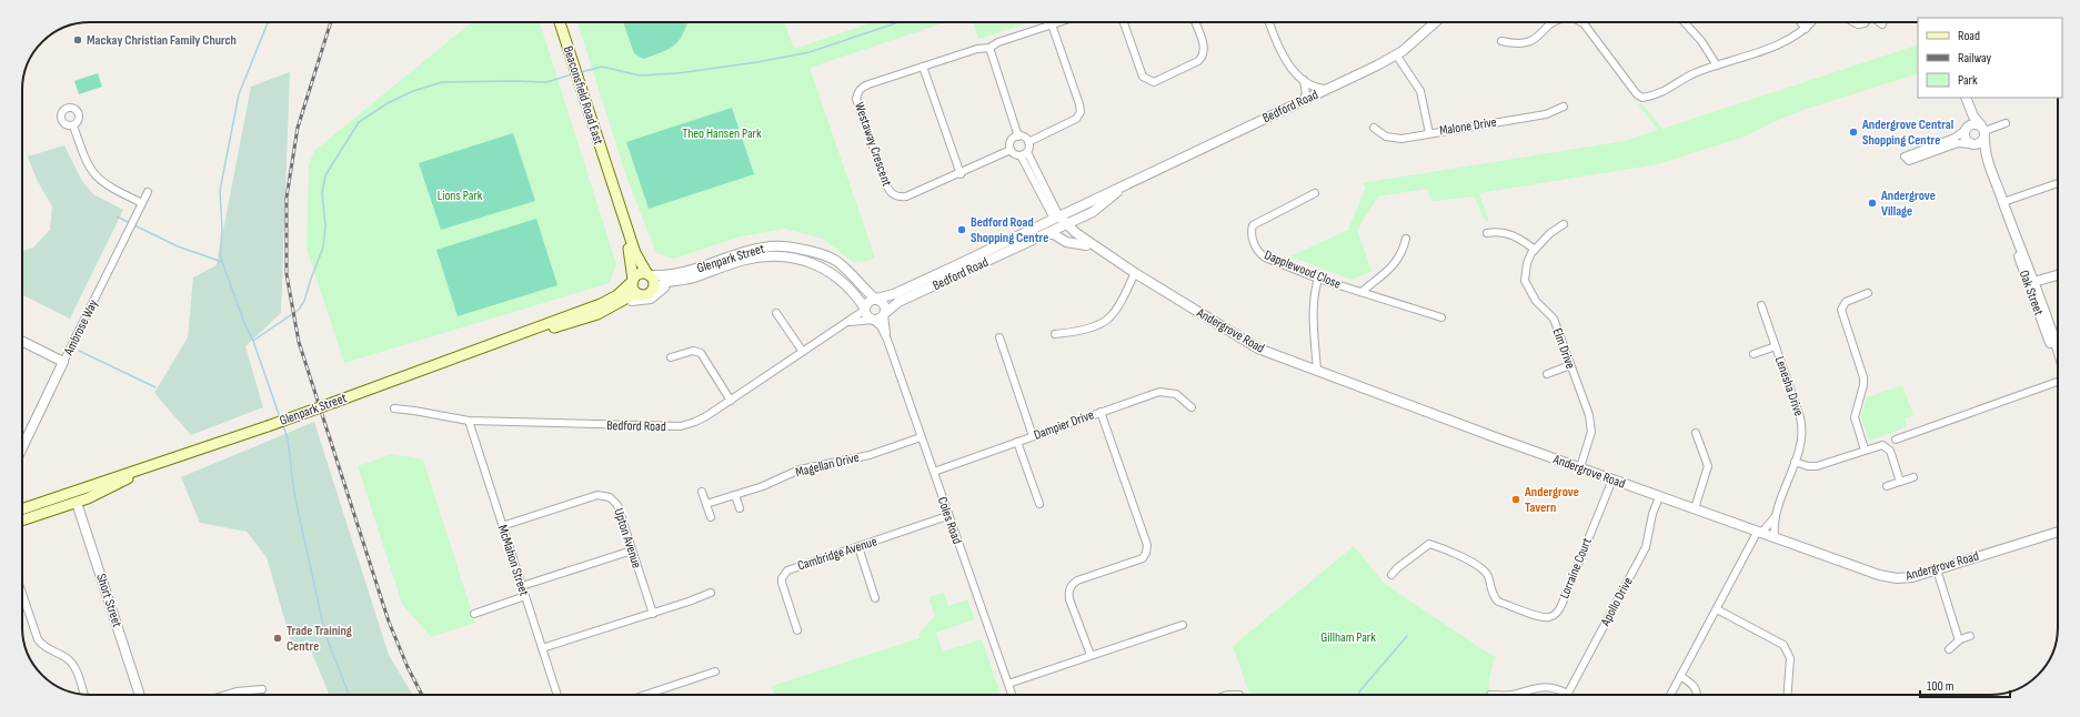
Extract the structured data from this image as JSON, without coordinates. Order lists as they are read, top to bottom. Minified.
{"streets":{"main road":["Beaconsfield Road East","Glenpark Street"],"street":["Bedford Road","Malone Drive","Westaway Crescent","Dapplewood Close","Oak Street","Ambrose Way","Andergrove Road","Elm Drive","Lenesha Drive","Dampier Drive","Magellan Drive","Coles Road","Upton Avenue","Cambridge Avenue","McMahon Street","Lorraine Court","Short Street","Apollo Drive"]},"crossings":[["Beaconsfield Road East","Glenpark Street"],["Bedford Road","Glenpark Street"],["Bedford Road","Andergrove Road"],["Bedford Road","Coles Road"],["Bedford Road","McMahon Street"],["Glenpark Street","Coles Road"],["Glenpark Street","Short Street"],["Andergrove Road","Elm Drive"],["Andergrove Road","Lenesha Drive"],["Andergrove Road","Lorraine Court"],["Andergrove Road","Apollo Drive"],["Dampier Drive","Coles Road"],["Magellan Drive","Coles Road"],["Coles Road","Cambridge Avenue"],["Upton Avenue","McMahon Street"]],"parks":["Theo Hansen Park","Lions Park","Gillham Park"],"places":["Mackay Christian Family Church","Andergrove Central Shopping Centre","Andergrove Village","Bedford Road Shopping Centre","Andergrove Tavern","Trade Training Centre"],"legend":["Road","Railway","Park"],"scale_bar":"100 m"}
